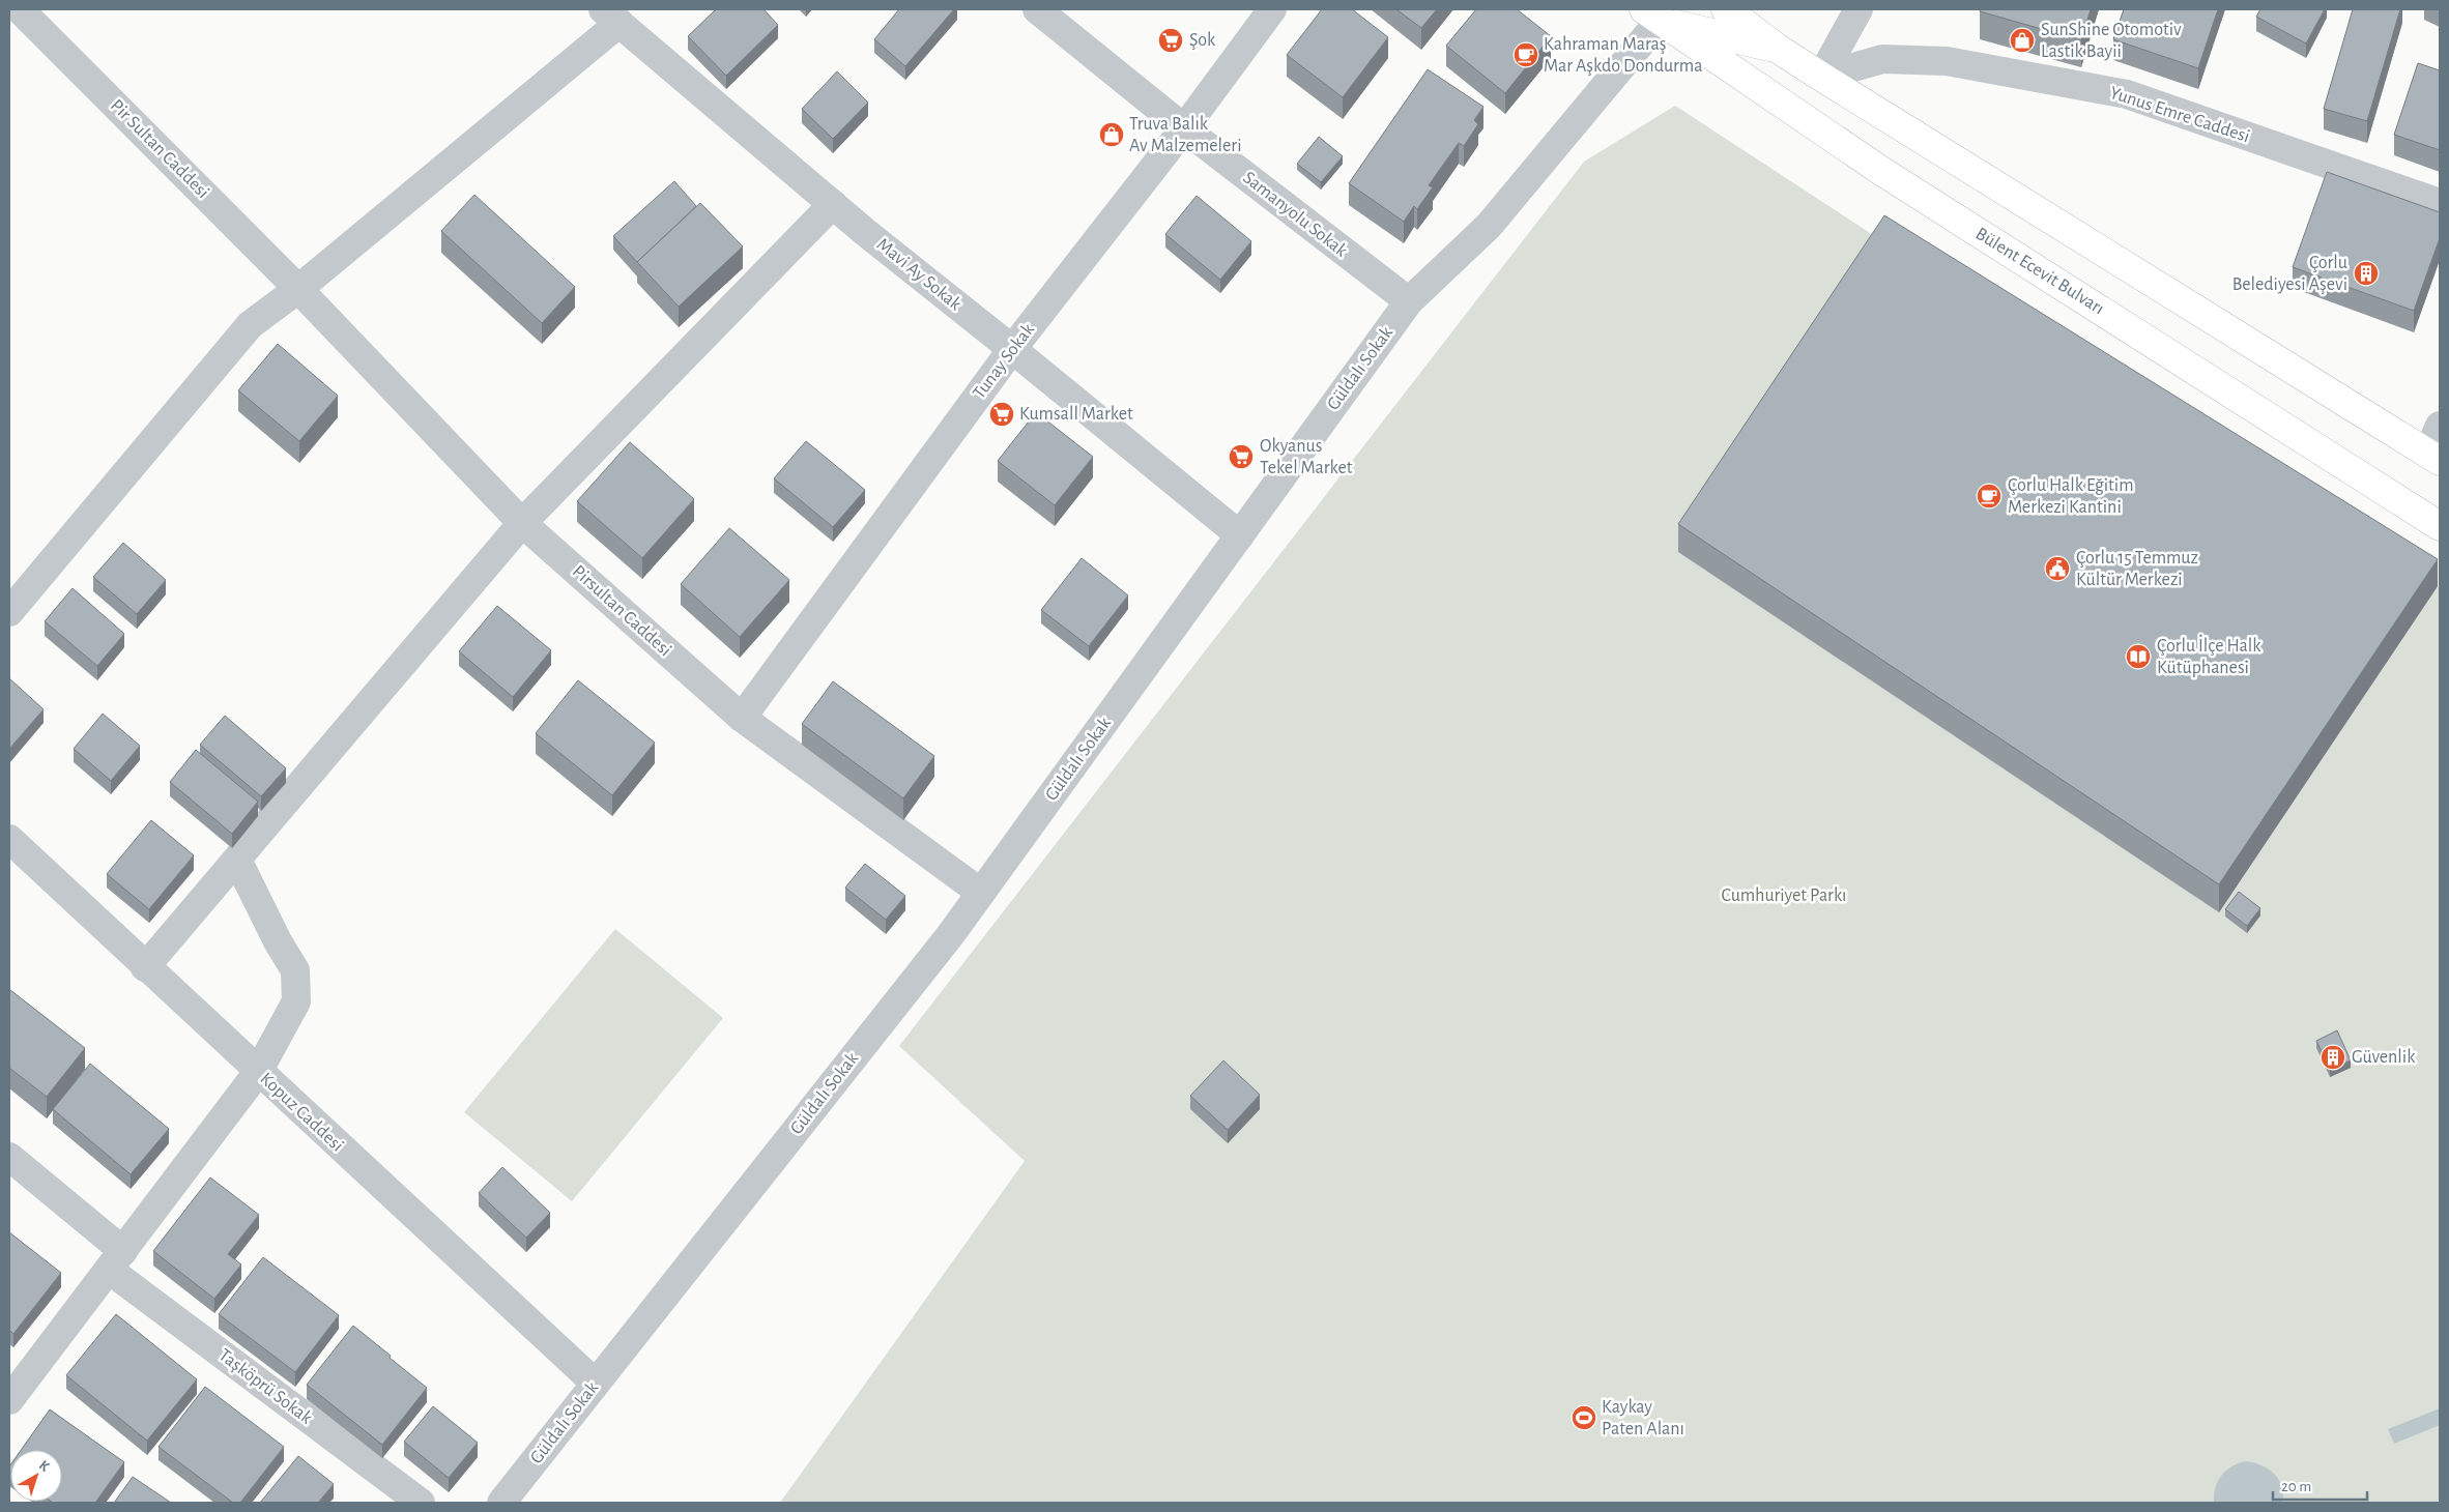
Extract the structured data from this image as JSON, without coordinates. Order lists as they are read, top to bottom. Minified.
{"streets":{"main road":["Bülent Ecevit Bulvarı"],"street":["Yunus Emre Caddesi","Pir Sultan Caddesi","Samanyolu Sokak","Mavi Ay Sokak","Tunay Sokak","Güldalı Sokak","Pirsultan Caddesi","Kopuz Caddesi","Taşköprü Sokak"]},"crossings":[["Pir Sultan Caddesi","Pirsultan Caddesi"],["Samanyolu Sokak","Tunay Sokak"],["Samanyolu Sokak","Güldalı Sokak"],["Bülent Ecevit Bulvarı","Güldalı Sokak"],["Mavi Ay Sokak","Tunay Sokak"],["Mavi Ay Sokak","Güldalı Sokak"],["Tunay Sokak","Pirsultan Caddesi"],["Güldalı Sokak","Pirsultan Caddesi"],["Güldalı Sokak","Kopuz Caddesi"]],"parks":["Cumhuriyet Parkı"],"places":{"supermarket":["Şok","Kumsall Market","Okyanus Tekel Market"],"shop":["SunShine Otomotiv Lastik Bayii","Truva Balık Av Malzemeleri"],"cafe":["Kahraman Maraş Mar Aşkdo Dondurma","Çorlu Halk Eğitim Merkezi Kantini"],"building":["Çorlu Belediyesi Aşevi","Güvenlik"],"public building":["Çorlu 15 Temmuz Kültür Merkezi"],"library":["Çorlu İlçe Halk Kütüphanesi"],"sports":["Kaykay Paten Alanı"]},"scale_bar":"20 m","north":"top right"}
